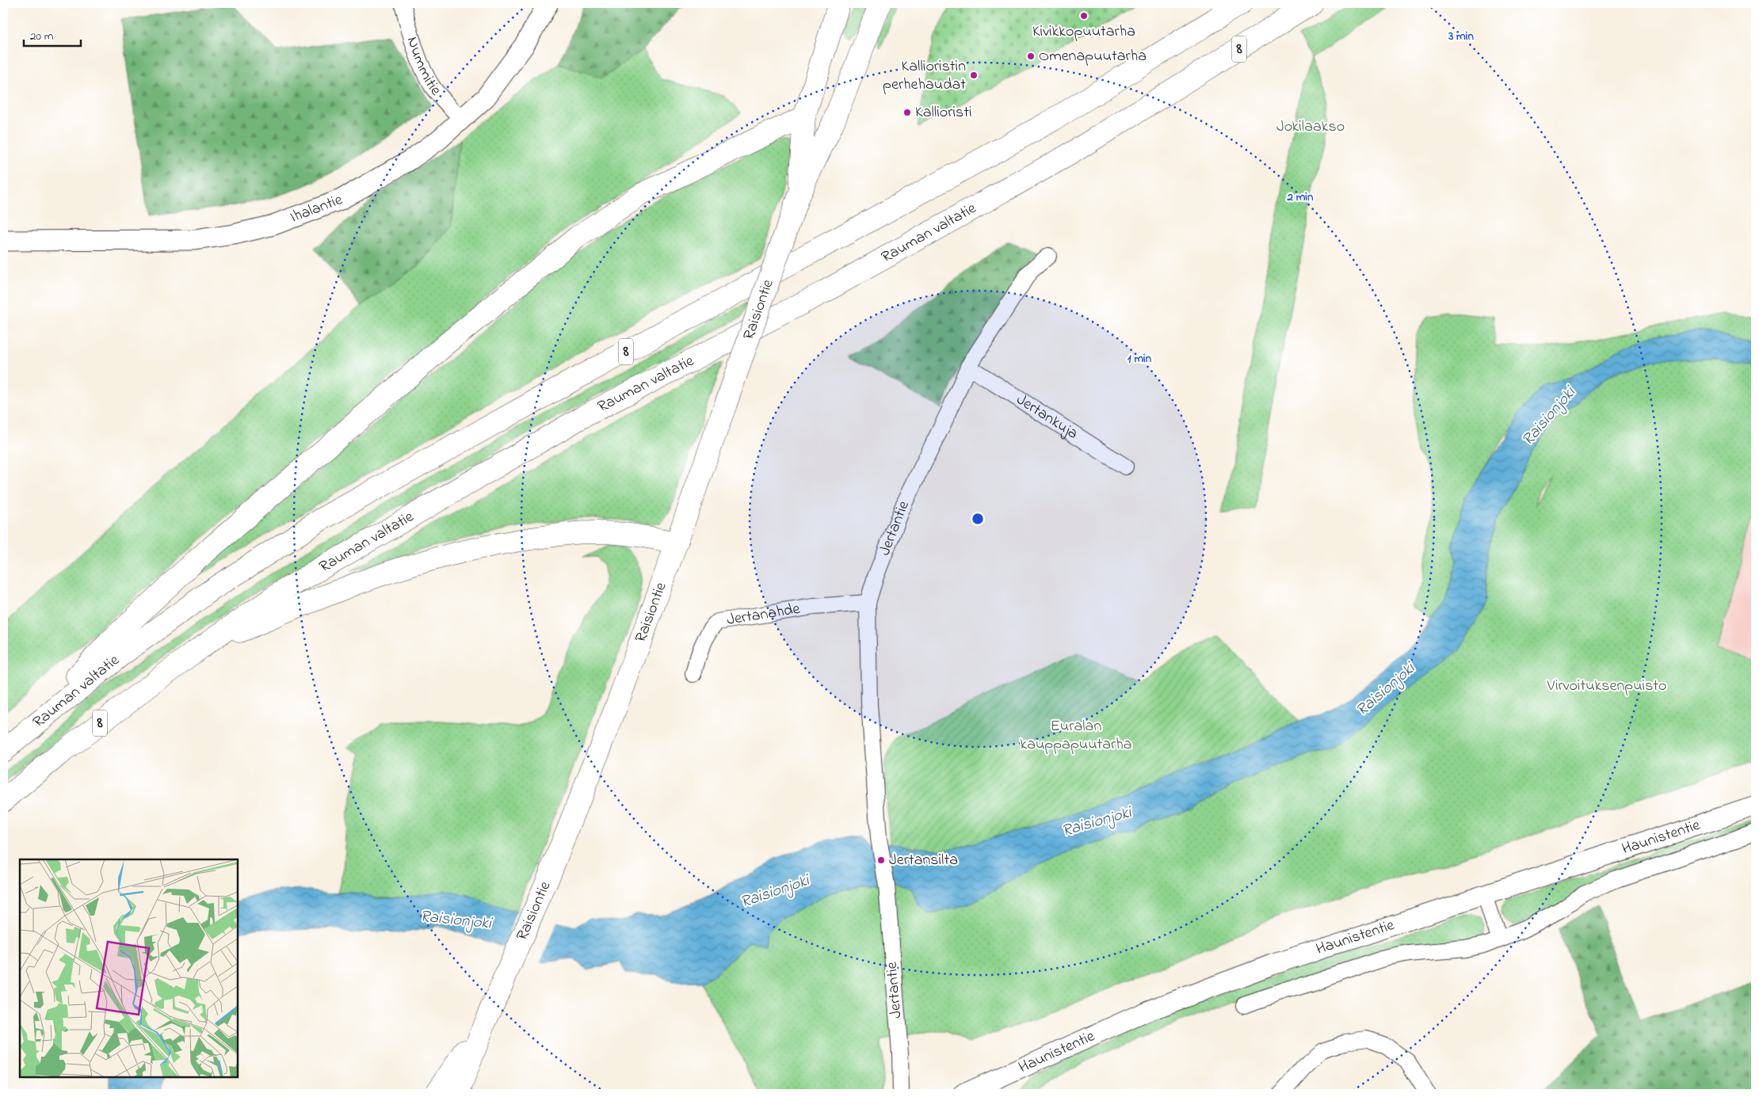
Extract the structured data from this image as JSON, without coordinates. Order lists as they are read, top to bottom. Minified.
{"streets":{"main road":["8","Rauman valtatie","Raisiontie"],"street":["Nummitie","Ihalantie","Jertankuja","Jertantie","Jertanahde","Haunistentie"]},"crossings":[["Nummitie","Ihalantie"],["Jertankuja","Jertantie"],["Jertantie","Jertanahde"]],"water":["Raisionjoki"],"parks":["Jokilaakso","Virvoituksenpuisto","Euralan kauppapuutarha"],"places":["Kivikkopuutarha","Omenapuutarha","Kallioristin perhehaudat","Kallioristi","Jertansilta"],"scale_bar":"20 m","rings":["3 min","2 min","1 min"]}
